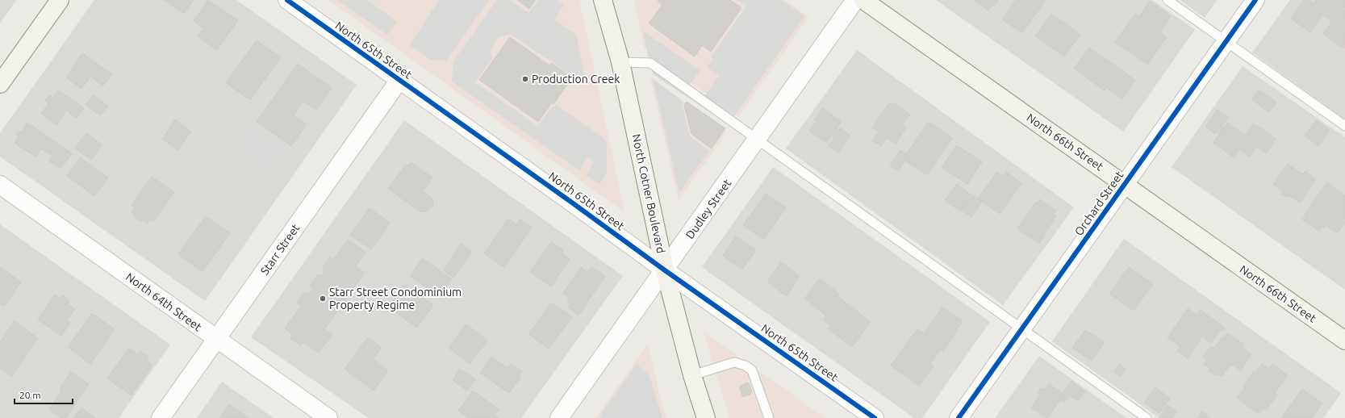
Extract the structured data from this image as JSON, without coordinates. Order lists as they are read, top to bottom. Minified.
{"streets":{"main road":["North 66th Street","North Cotner Boulevard"],"street":["North 65th Street","Orchard Street","Dudley Street","Starr Street","North 64th Street"]},"crossings":[["North 65th Street","North Cotner Boulevard"],["North 65th Street","Dudley Street"],["North 65th Street","Starr Street"],["North 66th Street","Orchard Street"],["North Cotner Boulevard","Dudley Street"],["Starr Street","North 64th Street"]],"places":["Production Creek","Starr Street Condominium Property Regime"],"scale_bar":"20 m"}
